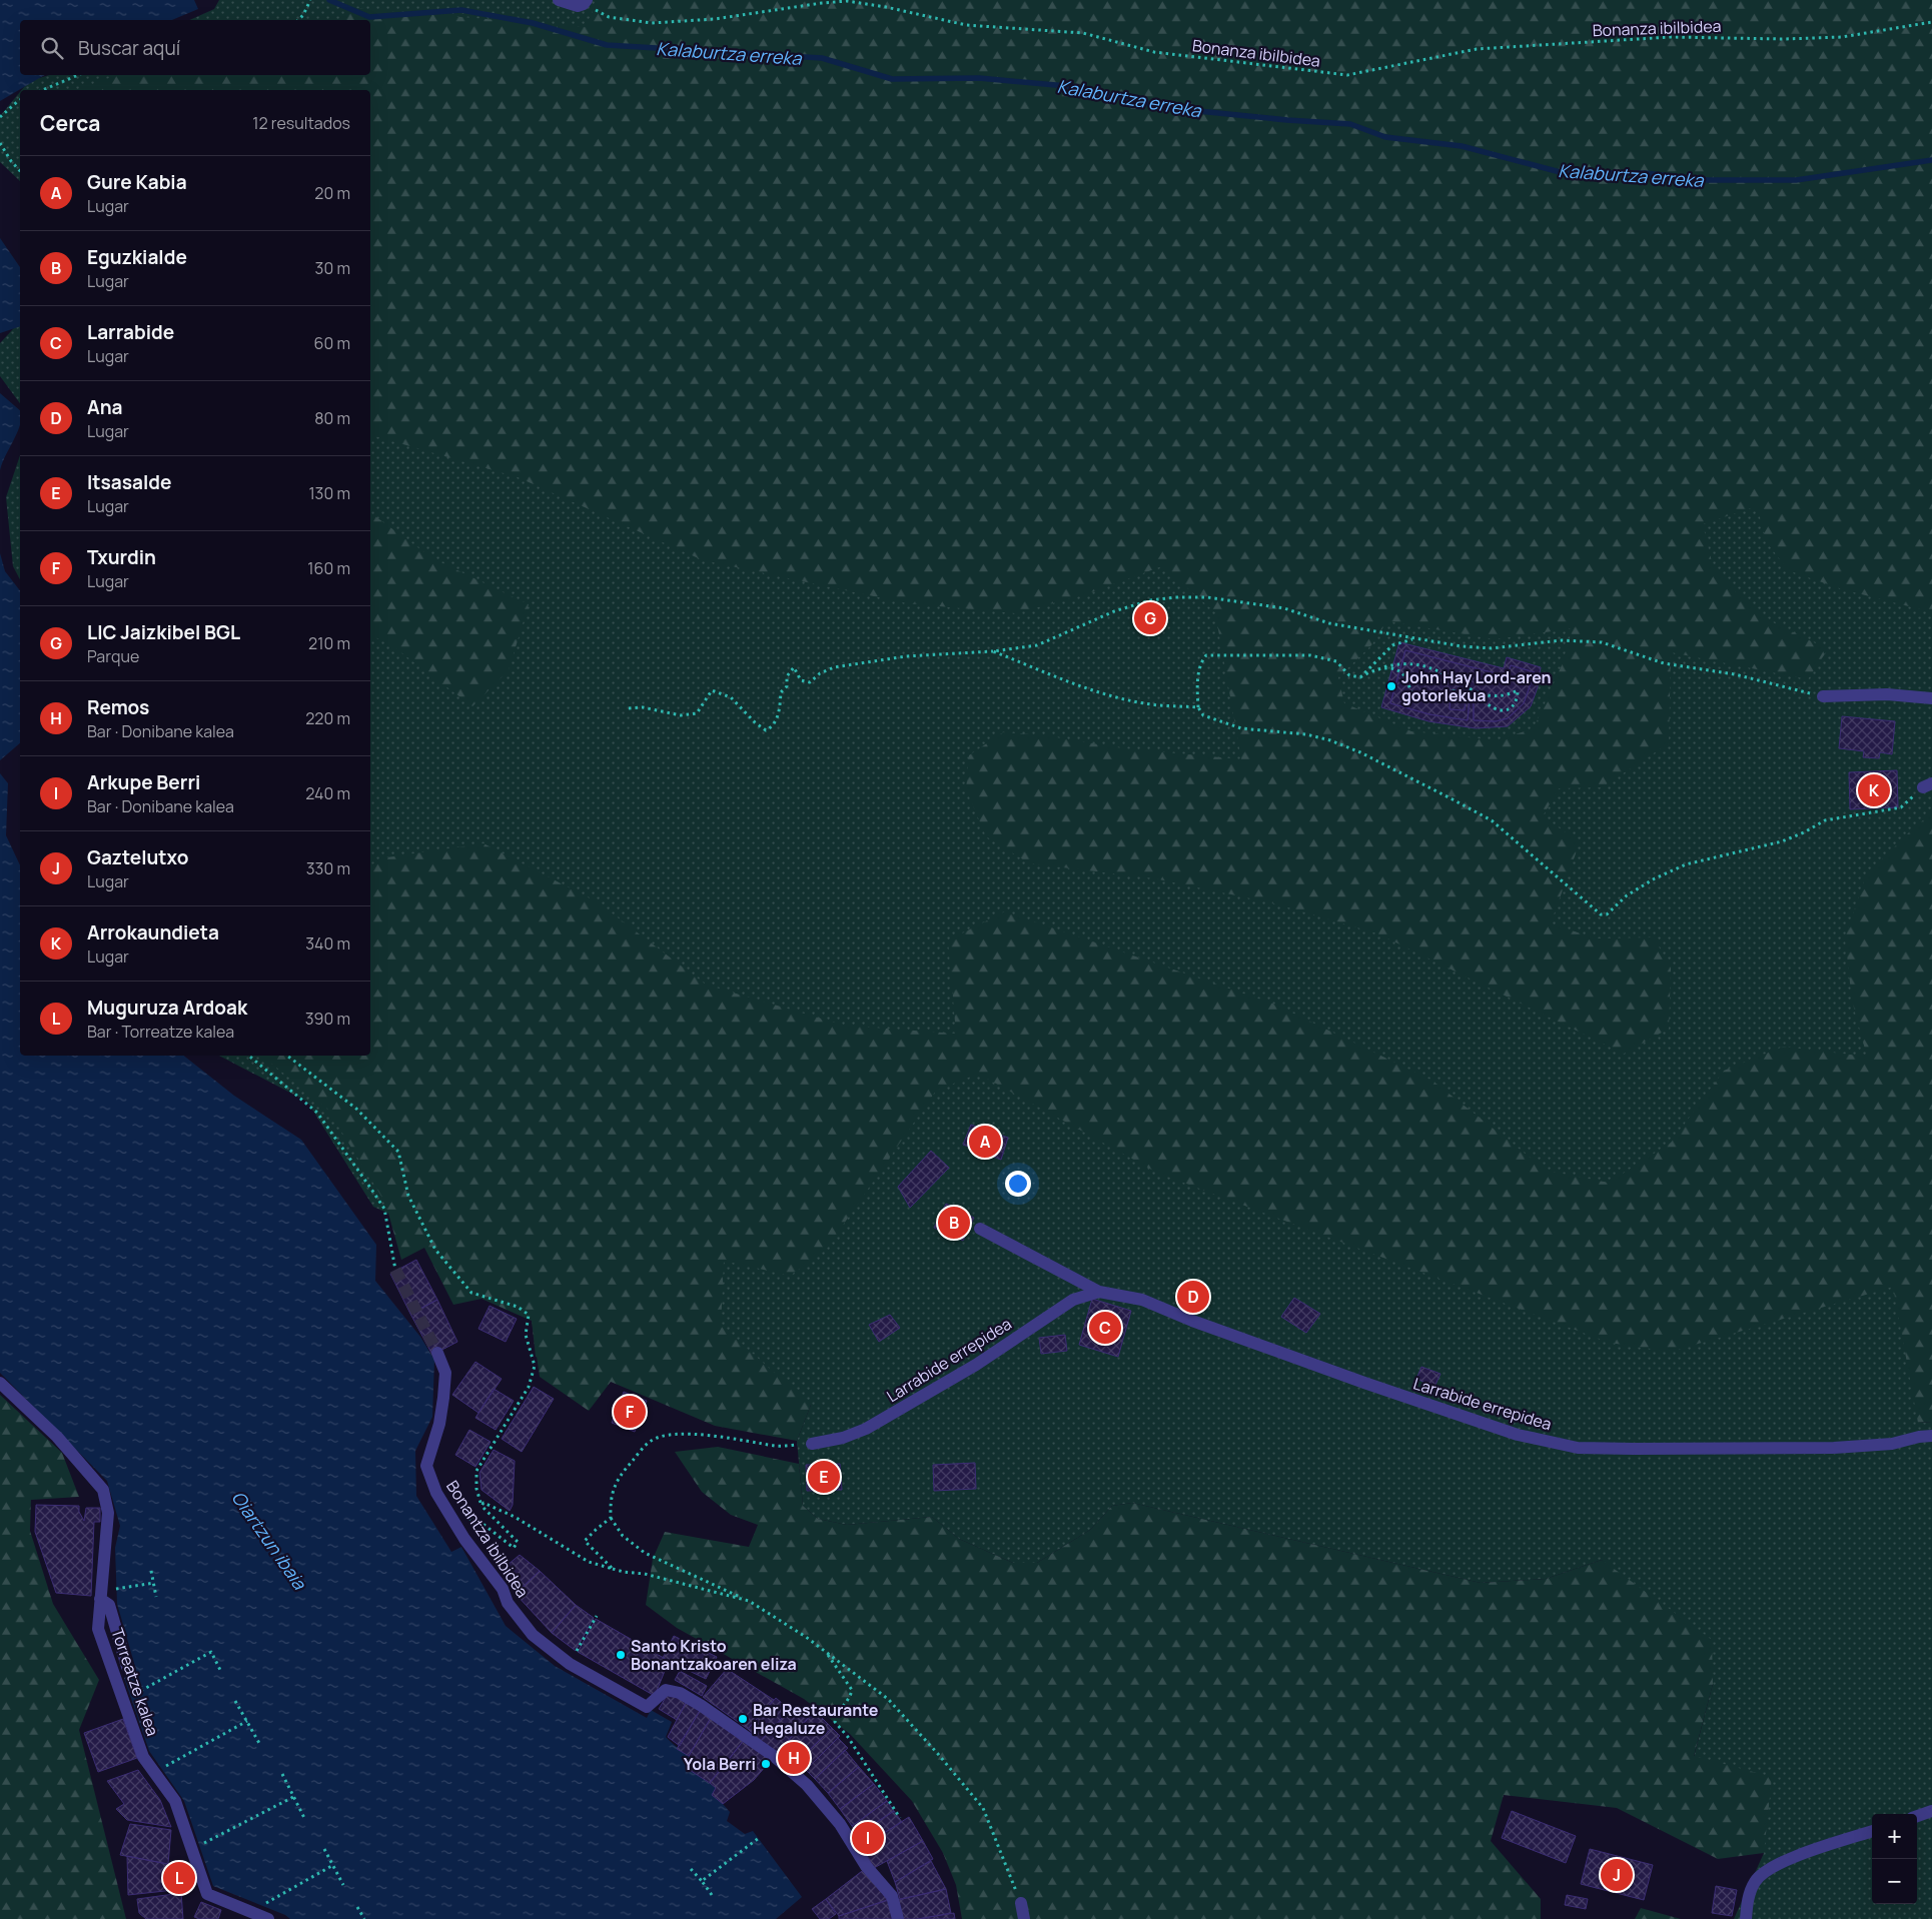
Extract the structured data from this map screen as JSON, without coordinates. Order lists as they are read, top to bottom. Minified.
{"streets":{"street":["Larrabide errepidea","Bonantza ibilbidea","Torreatze kalea"],"path":["Bonanza ibilbidea"]},"water":["Kalaburtza erreka","Oiartzun ibaia"],"places":["John Hay Lord-aren gotorlekua","Santo Kristo Bonantzakoaren eliza","Bar Restaurante Hegaluze","Yola Berri"],"page":{"search":"Buscar aquí","heading":["Cerca","12 resultados"],"list":[{"mark":"A","name":"Gure Kabia","note":"Lugar","value":"20 m"},{"mark":"B","name":"Eguzkialde","note":"Lugar","value":"30 m"},{"mark":"C","name":"Larrabide","note":"Lugar","value":"60 m"},{"mark":"D","name":"Ana","note":"Lugar","value":"80 m"},{"mark":"E","name":"Itsasalde","note":"Lugar","value":"130 m"},{"mark":"F","name":"Txurdin","note":"Lugar","value":"160 m"},{"mark":"G","name":"LIC Jaizkibel BGL","note":"Parque","value":"210 m"},{"mark":"H","name":"Remos","note":"Bar · Donibane kalea","value":"220 m"},{"mark":"I","name":"Arkupe Berri","note":"Bar · Donibane kalea","value":"240 m"},{"mark":"J","name":"Gaztelutxo","note":"Lugar","value":"330 m"},{"mark":"K","name":"Arrokaundieta","note":"Lugar","value":"340 m"},{"mark":"L","name":"Muguruza Ardoak","note":"Bar · Torreatze kalea","value":"390 m"}],"pins":["G","K","A","B","D","C","F","E","H","I","J","L"],"map_buttons":["+","−"]}}
